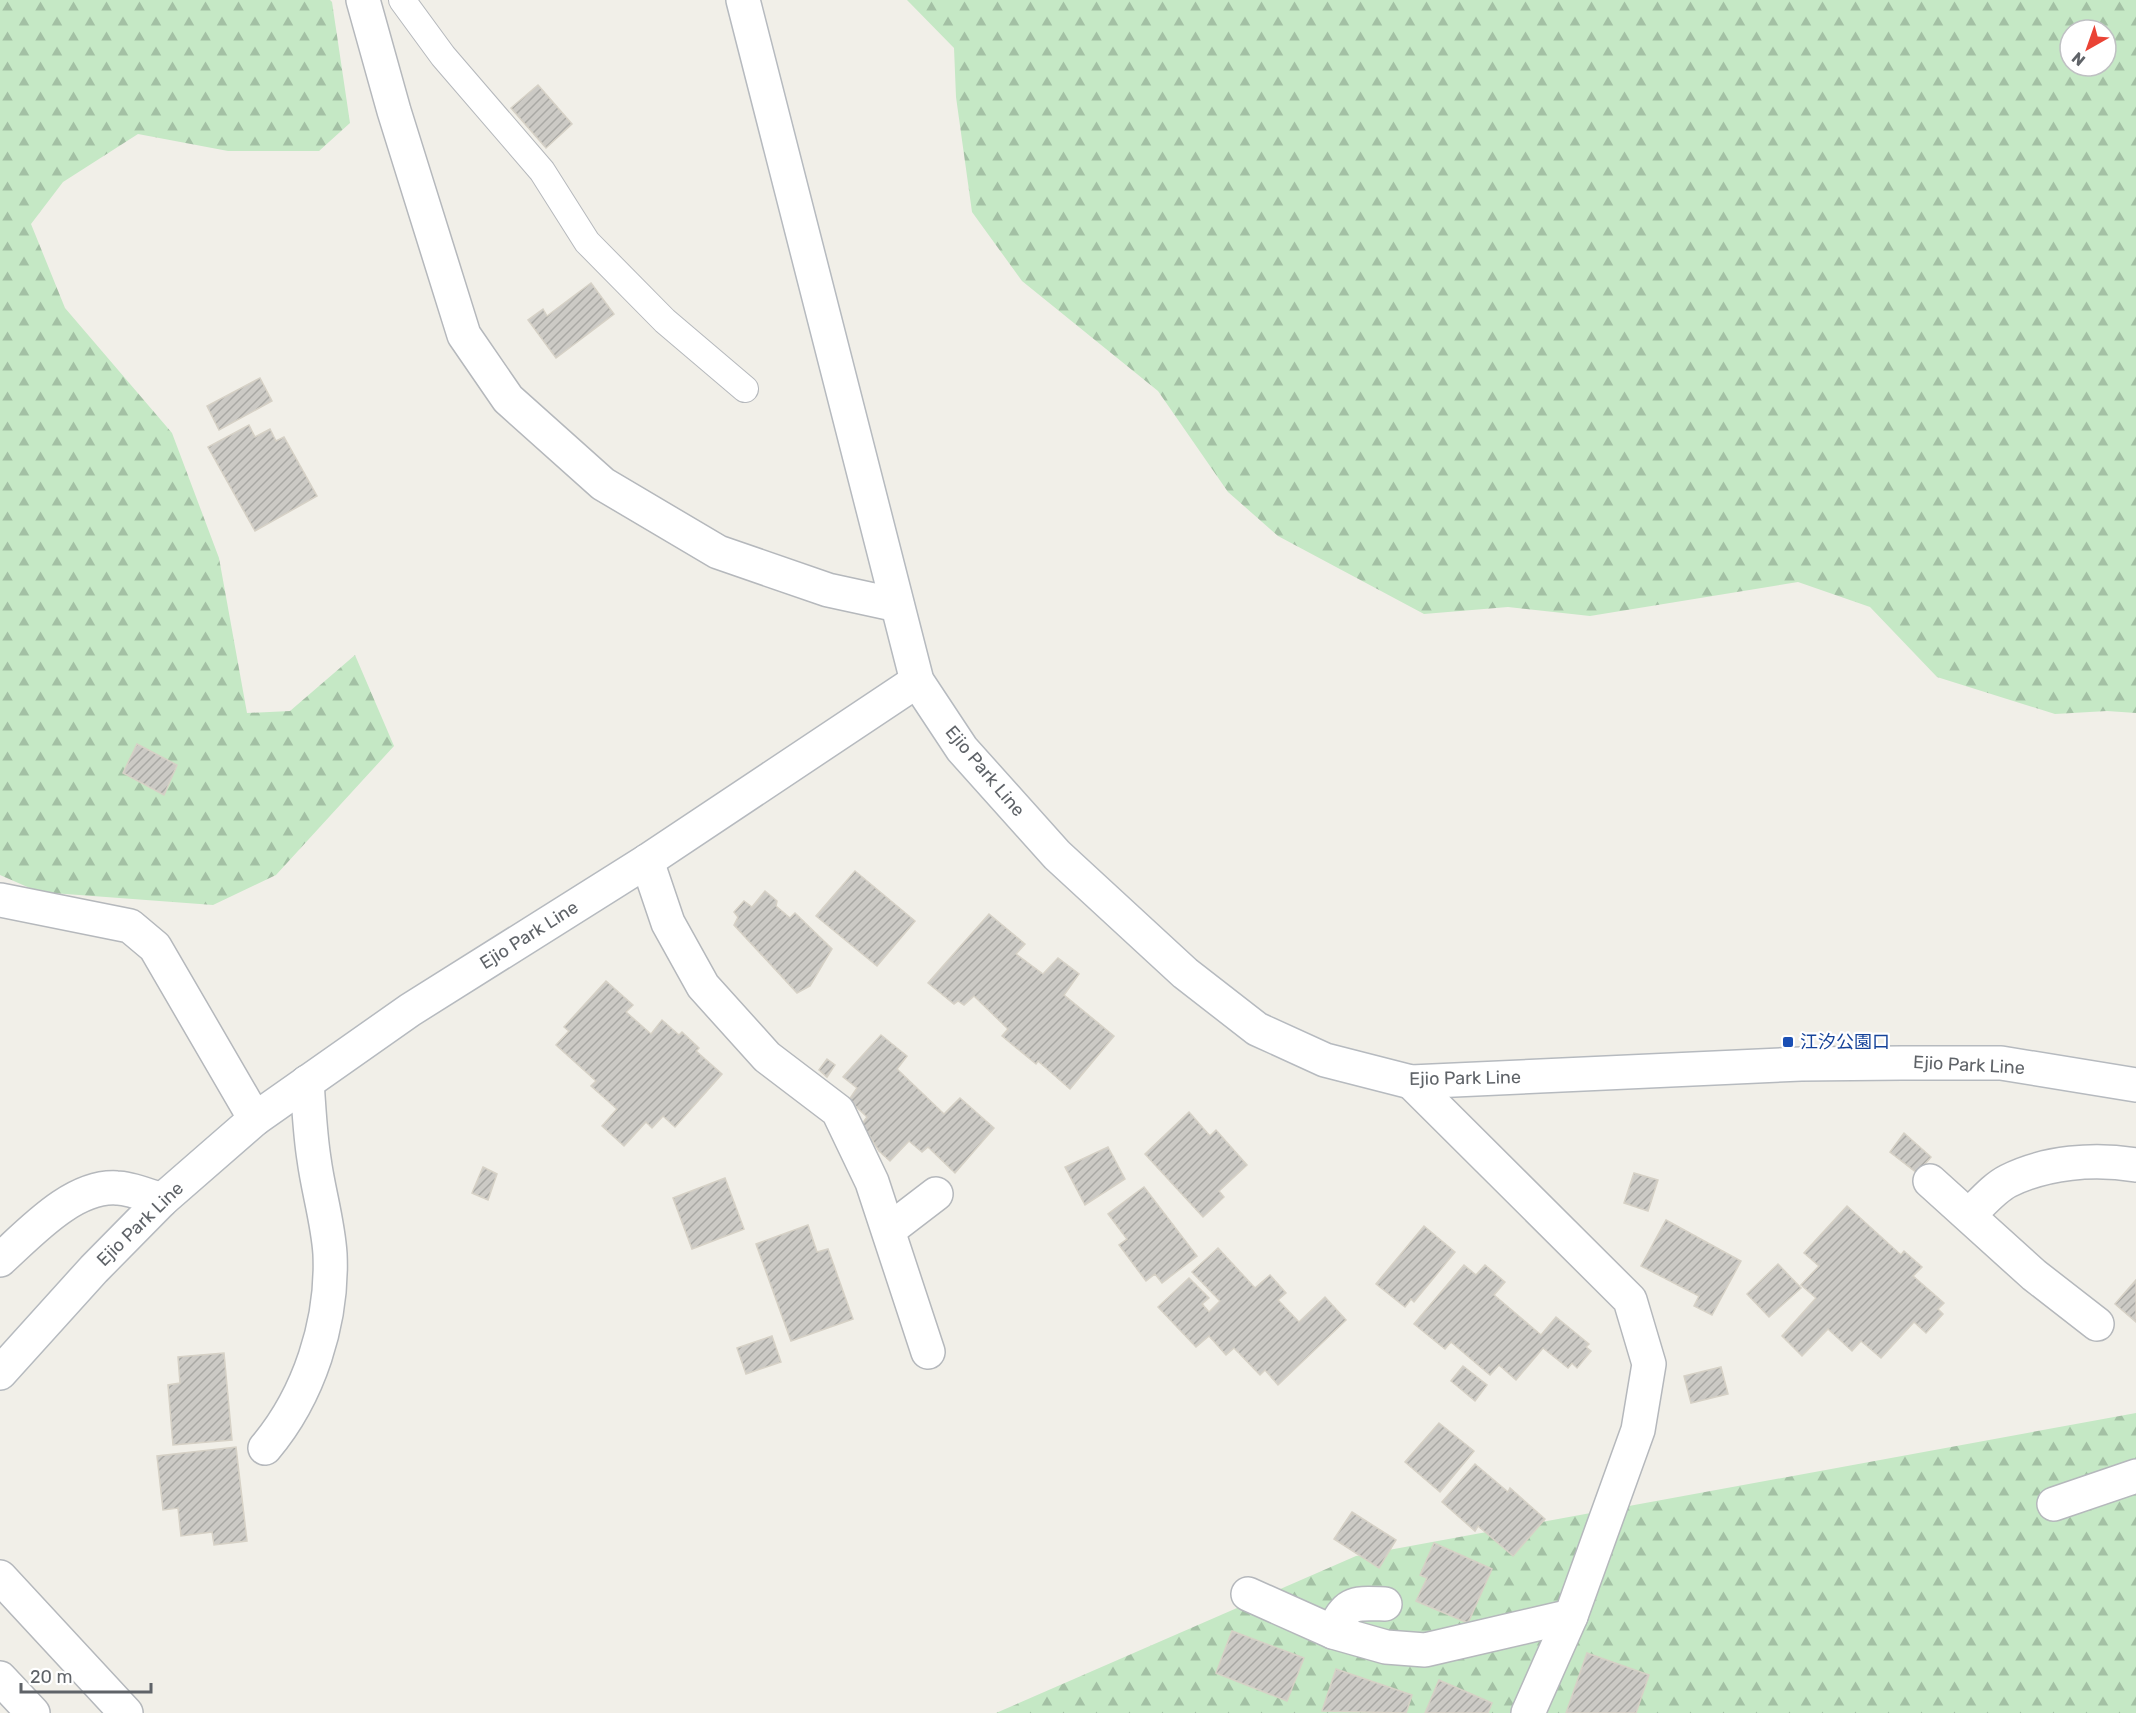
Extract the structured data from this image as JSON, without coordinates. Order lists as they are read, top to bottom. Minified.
{"streets":{"street":["Ejio Park Line"]},"places":{"transit":["江汐公園口"]},"scale_bar":"20 m","north":"bottom left"}
